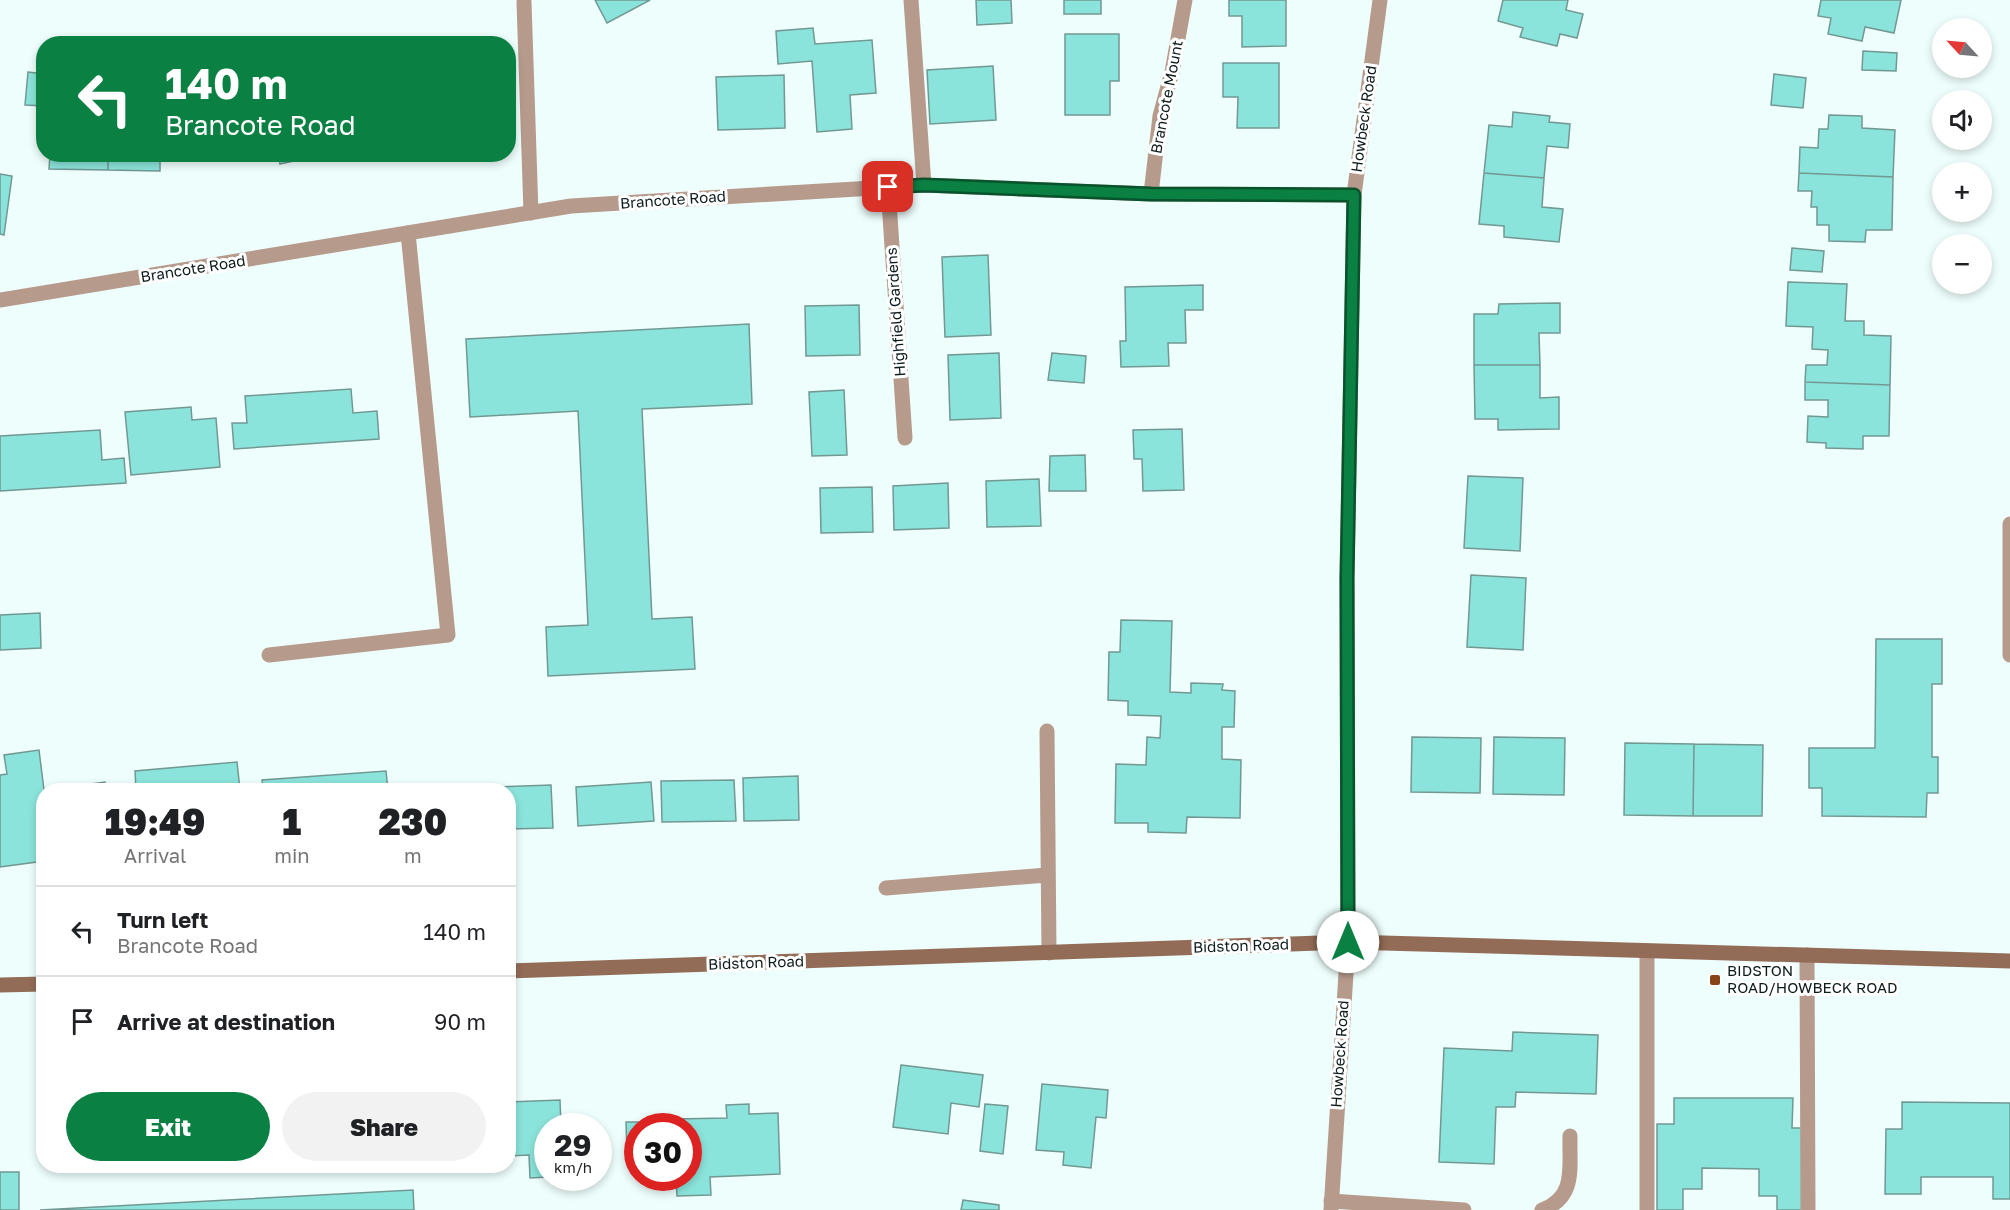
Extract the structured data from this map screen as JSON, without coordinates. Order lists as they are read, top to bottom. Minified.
{"streets":{"main road":["Bidston Road"],"street":["Brancote Mount","Howbeck Road","Brancote Road","Highfield Gardens"]},"crossings":[["Brancote Mount","Brancote Road"],["Howbeck Road","Brancote Road"],["Howbeck Road","Bidston Road"],["Brancote Road","Highfield Gardens"]],"places":{"transit":["BIDSTON ROAD/HOWBECK ROAD"]},"north":"top left","page":{"map_buttons":["+","−"],"turn":["140 m","Brancote Road"],"eta":["19:49","Arrival","1","min","230","m"],"list":[{"name":"Turn left","note":"Brancote Road","value":"140 m"},{"name":"Arrive at destination","value":"90 m"}],"buttons":["Exit","Share"],"speed":"29 km/h","limit":"30"}}
